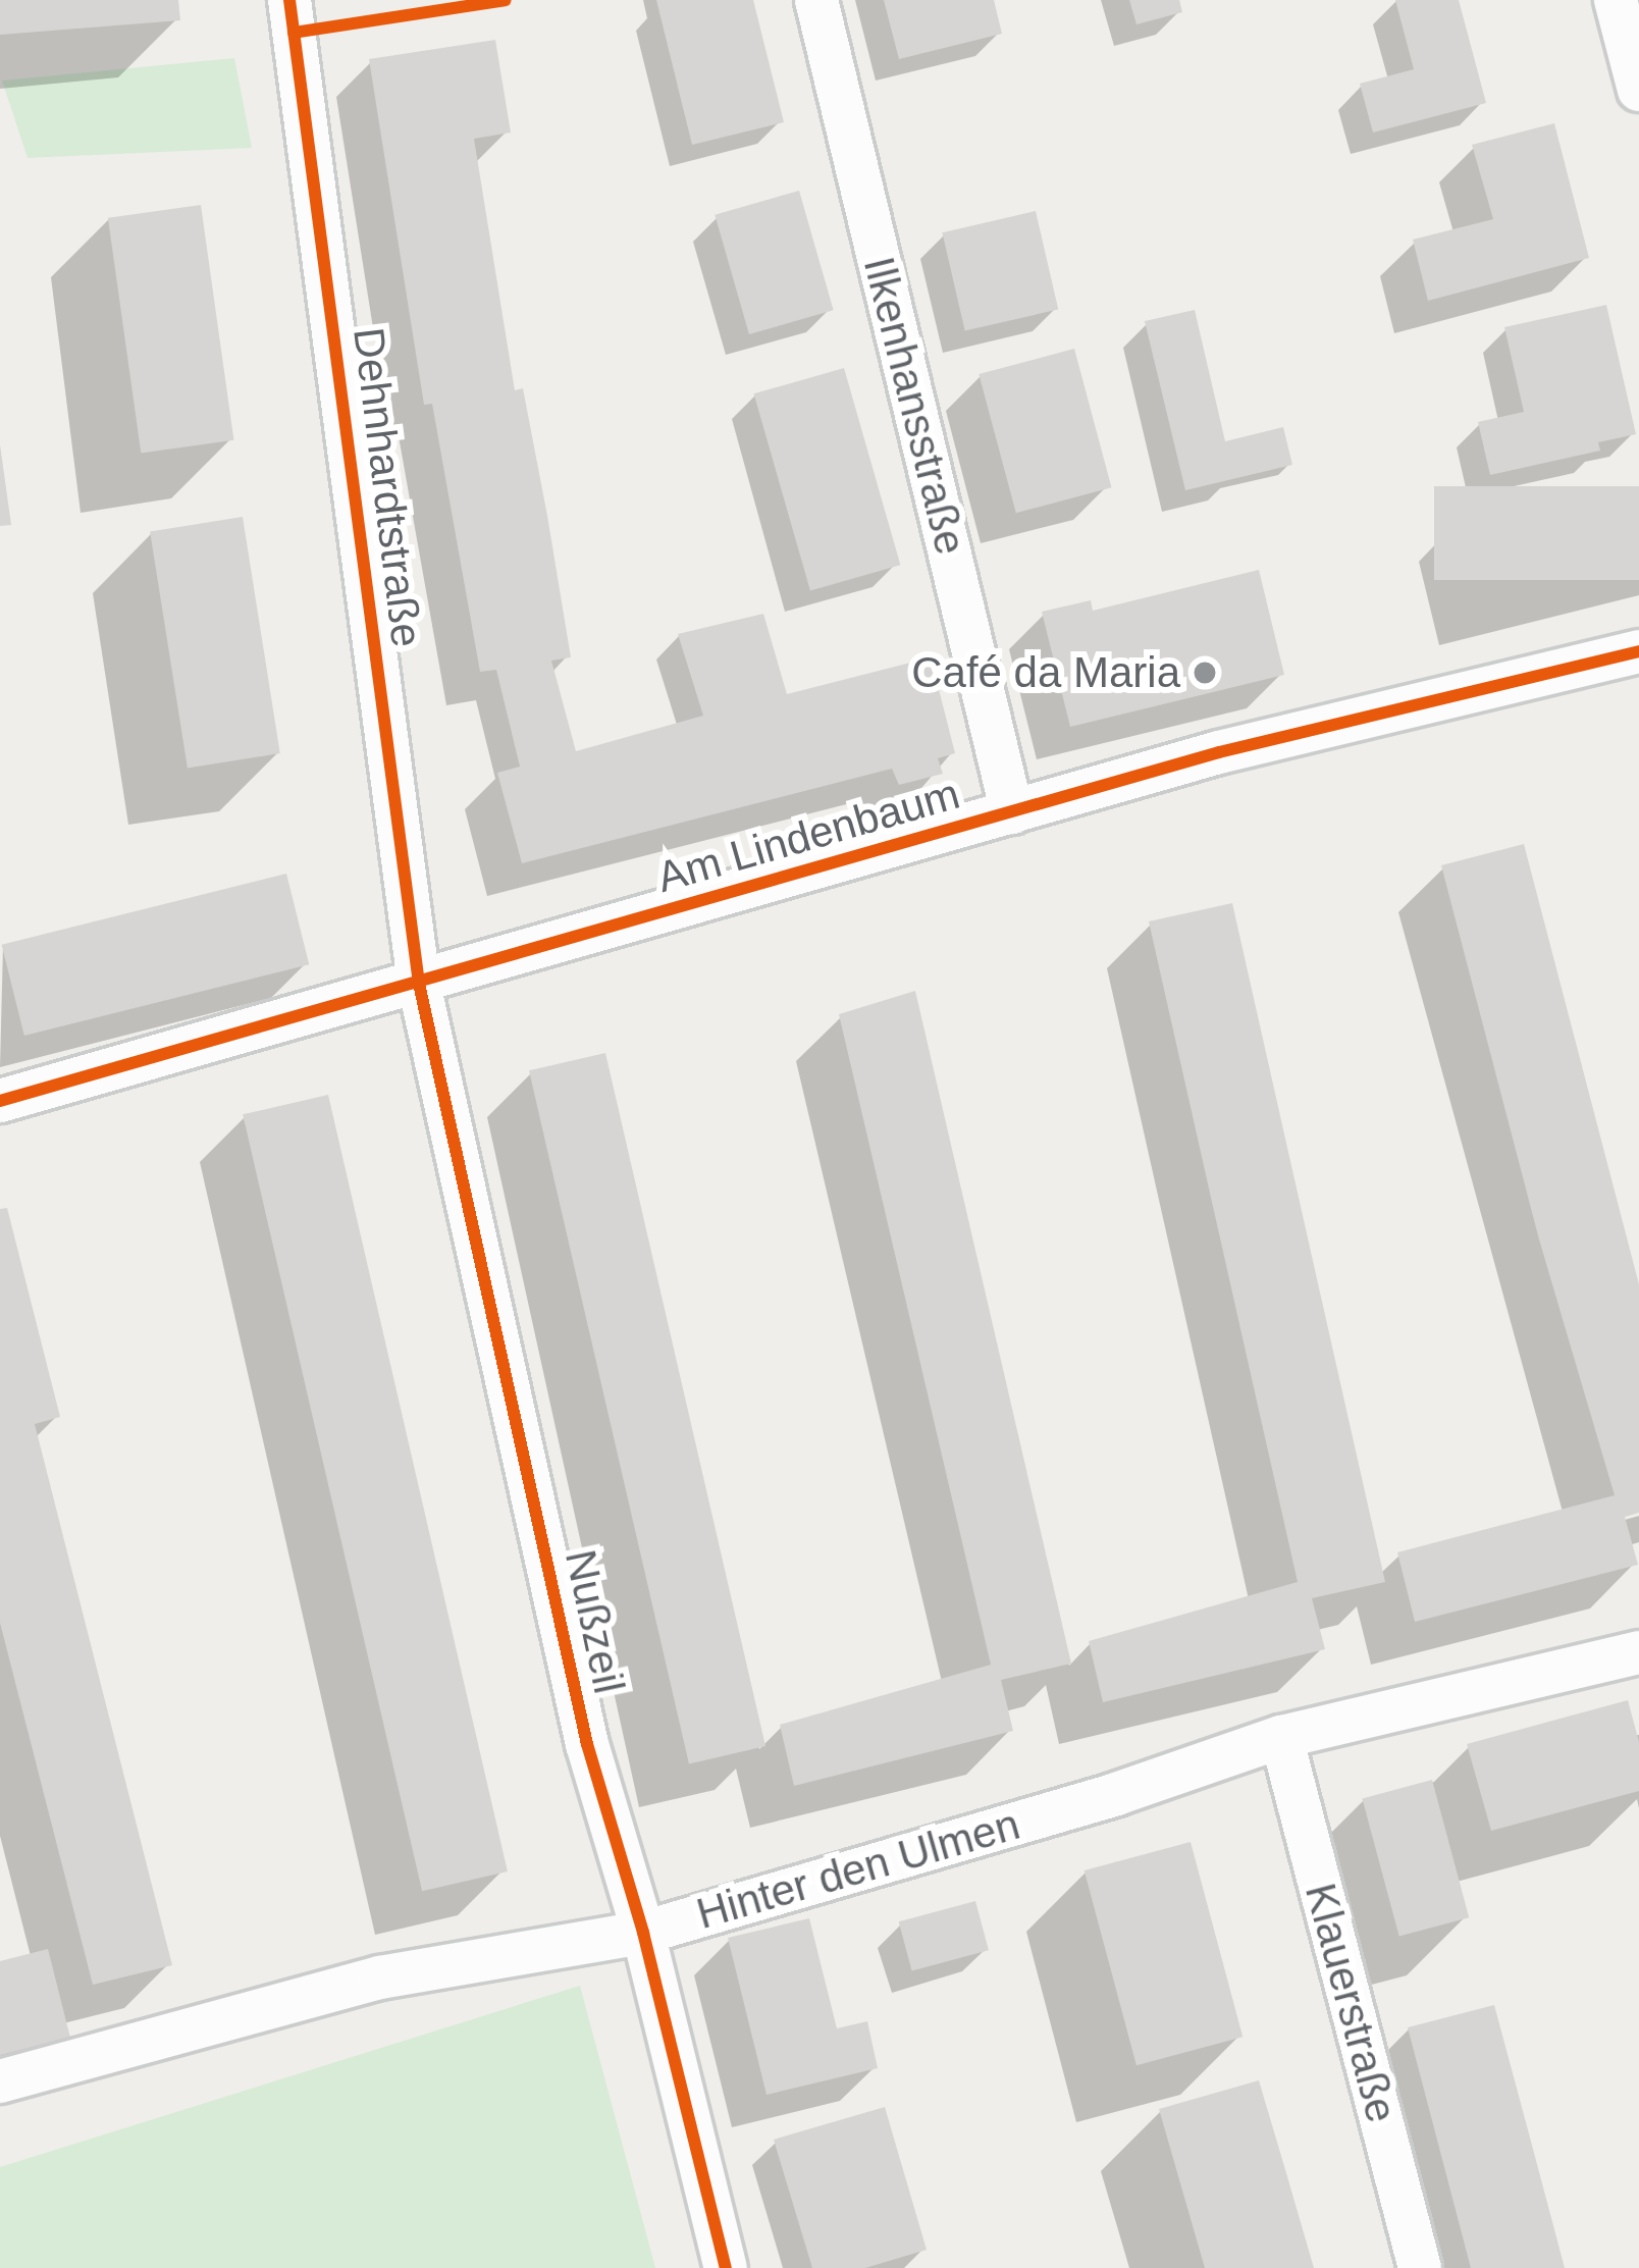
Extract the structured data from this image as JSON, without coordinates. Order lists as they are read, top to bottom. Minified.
{"streets":{"street":["Ilkenhansstraße","Dehnhardtstraße","Am Lindenbaum","Nußzeil","Hinter den Ulmen","Klauerstraße"]},"crossings":[["Ilkenhansstraße","Am Lindenbaum"],["Dehnhardtstraße","Am Lindenbaum"],["Dehnhardtstraße","Nußzeil"],["Am Lindenbaum","Nußzeil"],["Nußzeil","Hinter den Ulmen"],["Hinter den Ulmen","Klauerstraße"]],"places":["Café da Maria"]}
